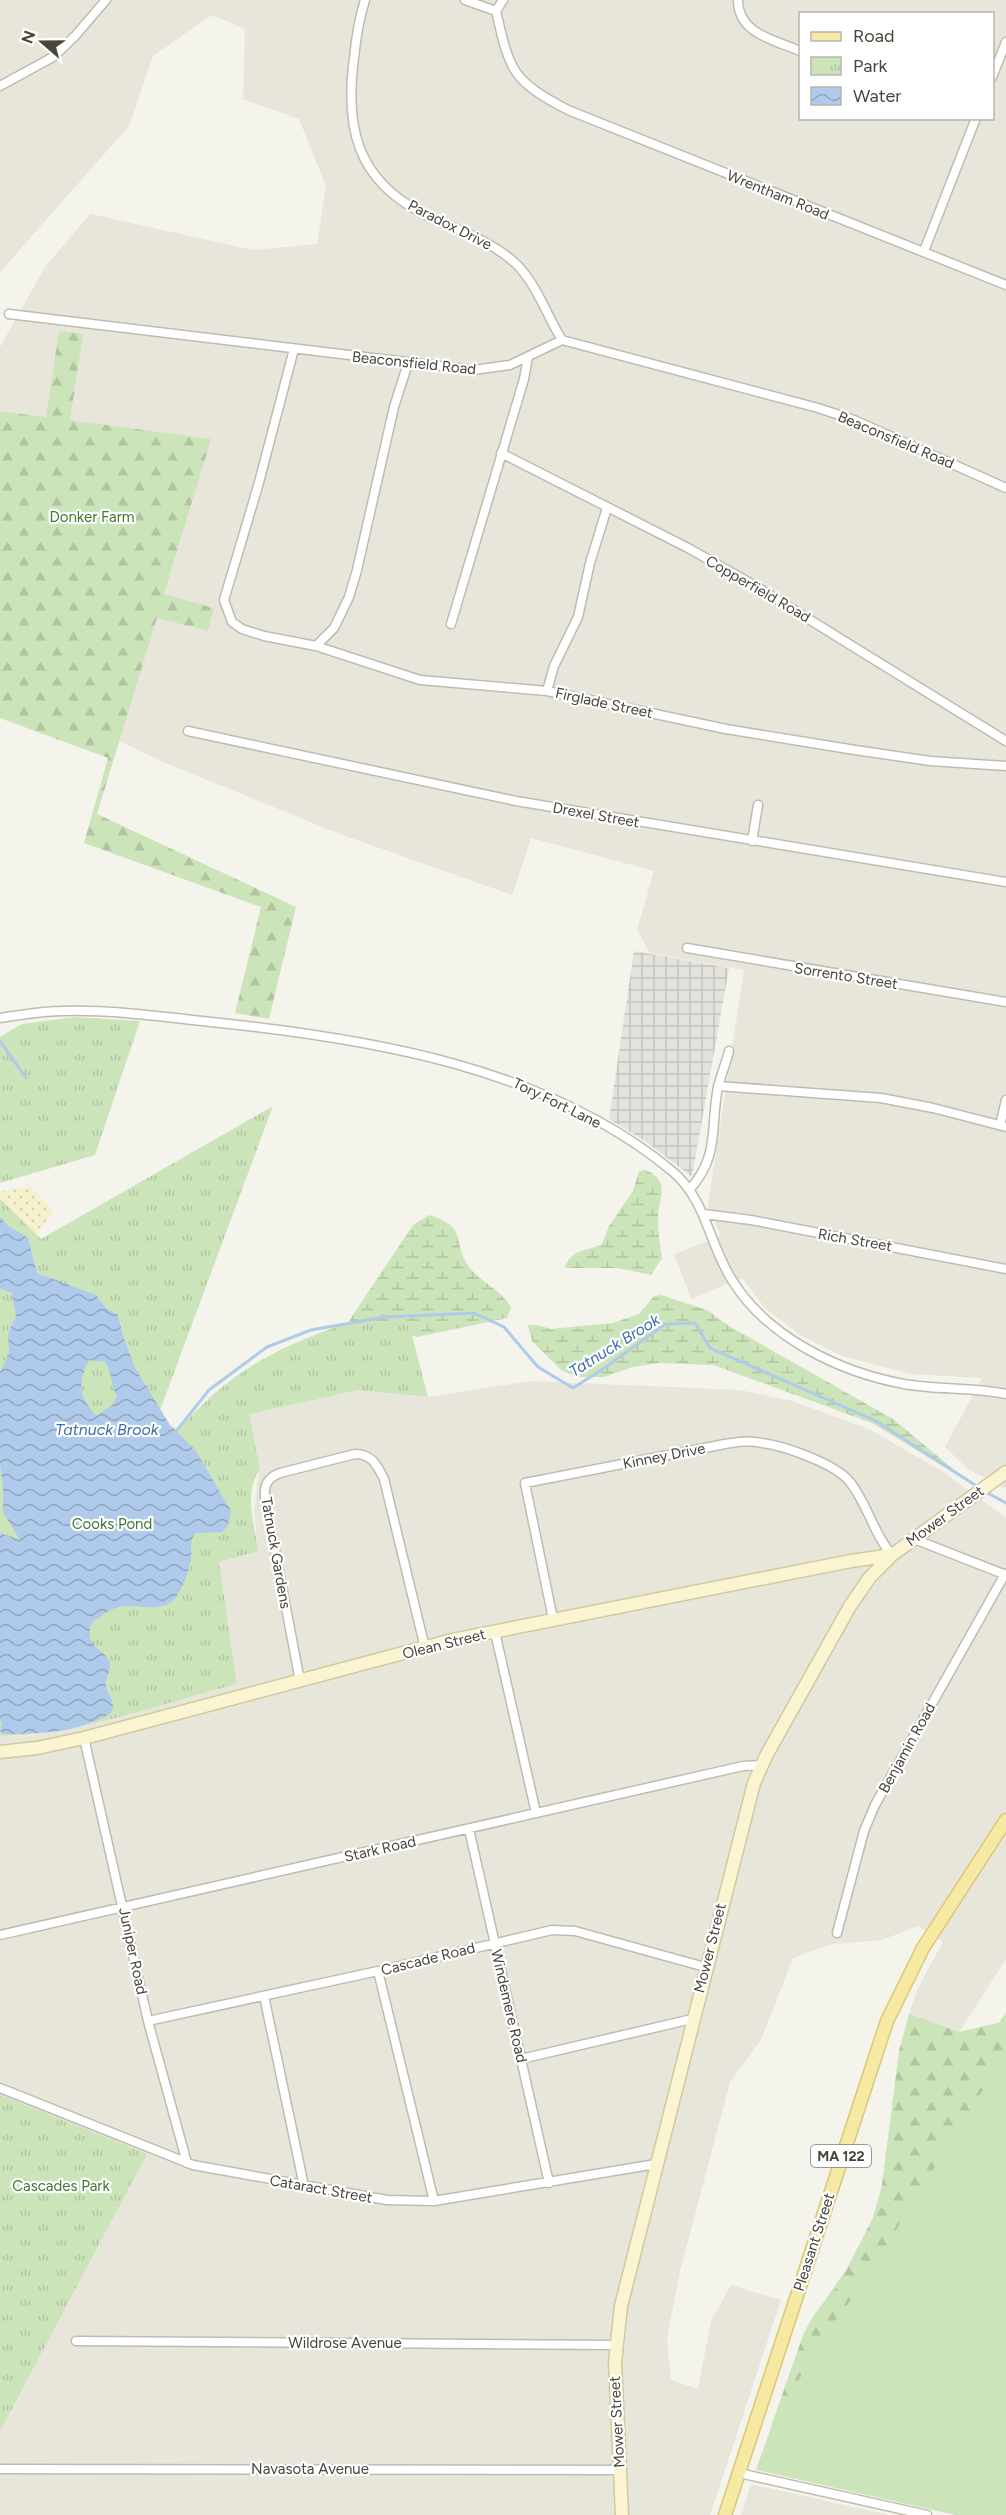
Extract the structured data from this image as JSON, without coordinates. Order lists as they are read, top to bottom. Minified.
{"streets":{"main road":["MA 122","Pleasant Street"],"street":["Wrentham Road","Paradox Drive","Beaconsfield Road","Copperfield Road","Firglade Street","Drexel Street","Sorrento Street","Tory Fort Lane","Rich Street","Kinney Drive","Mower Street","Tatnuck Gardens","Olean Street","Benjamin Road","Stark Road","Juniper Road","Cascade Road","Windemere Road","Cataract Street","Wildrose Avenue","Navasota Avenue"]},"crossings":[["Paradox Drive","Beaconsfield Road"],["Beaconsfield Road","Firglade Street"],["Tory Fort Lane","Rich Street"],["Kinney Drive","Mower Street"],["Kinney Drive","Olean Street"],["Mower Street","Olean Street"],["Mower Street","Stark Road"],["Mower Street","Cascade Road"],["Mower Street","Cataract Street"],["Mower Street","Wildrose Avenue"],["Mower Street","Navasota Avenue"],["Tatnuck Gardens","Olean Street"],["Olean Street","Juniper Road"],["Stark Road","Juniper Road"],["Stark Road","Windemere Road"],["Juniper Road","Cascade Road"],["Juniper Road","Cataract Street"],["Cascade Road","Windemere Road"],["Windemere Road","Cataract Street"]],"water":["Tatnuck Brook"],"parks":["Donker Farm","Cooks Pond","Cascades Park"],"legend":["Road","Park","Water"],"north":"left"}
